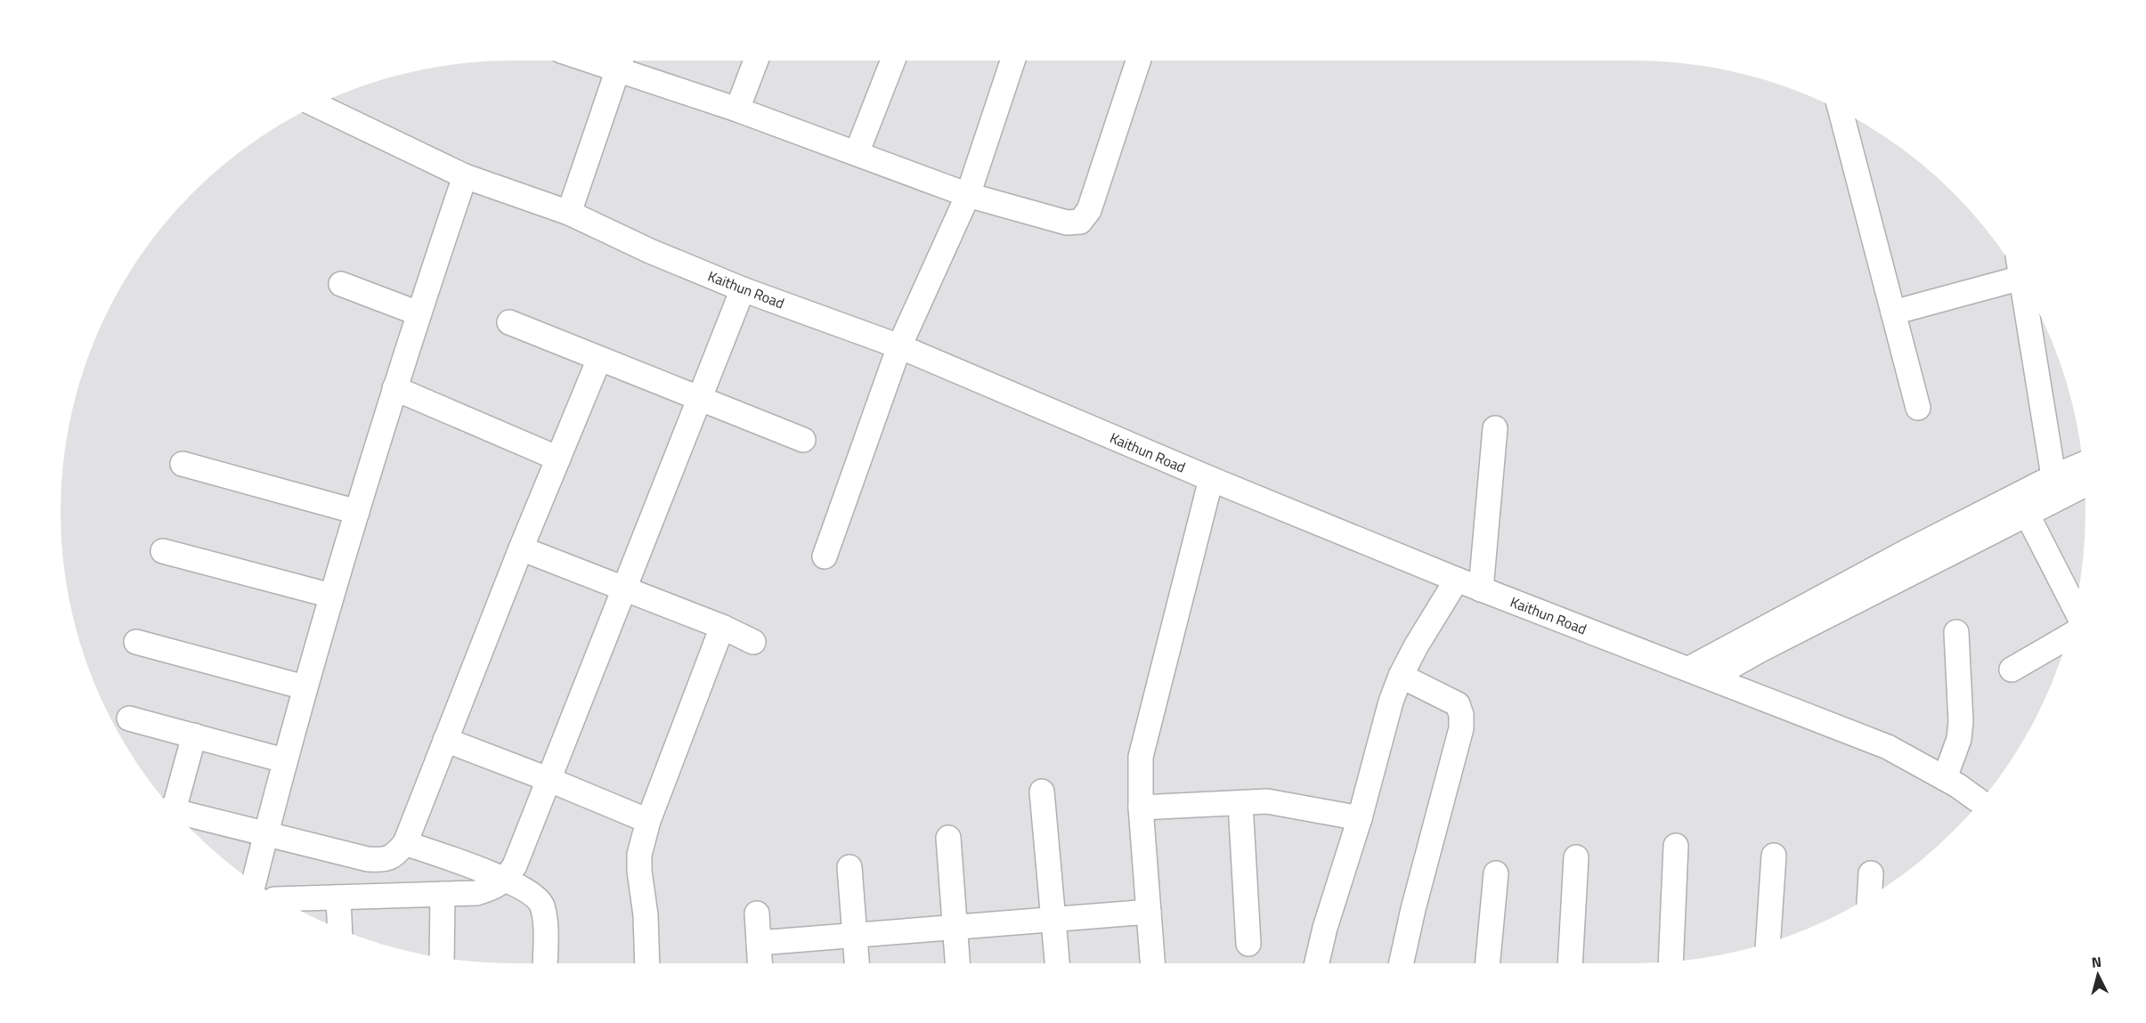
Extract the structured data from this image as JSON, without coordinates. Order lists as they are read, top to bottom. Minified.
{"streets":{"street":["Kaithun Road"]},"north":"top"}
